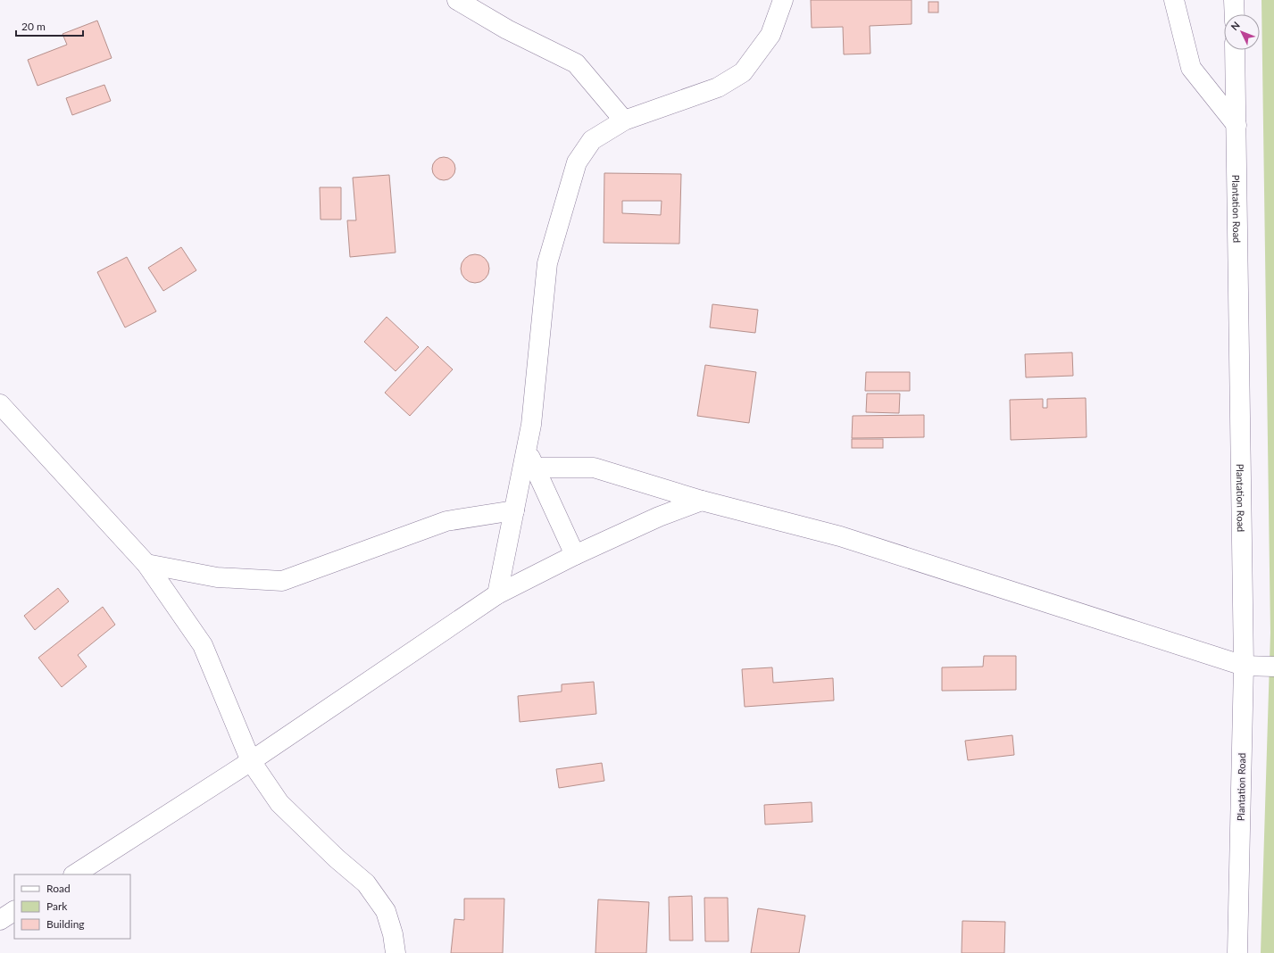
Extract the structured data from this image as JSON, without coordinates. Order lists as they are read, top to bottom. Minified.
{"streets":{"street":["Plantation Road"]},"legend":["Road","Park","Building"],"scale_bar":"20 m","north":"top left"}
